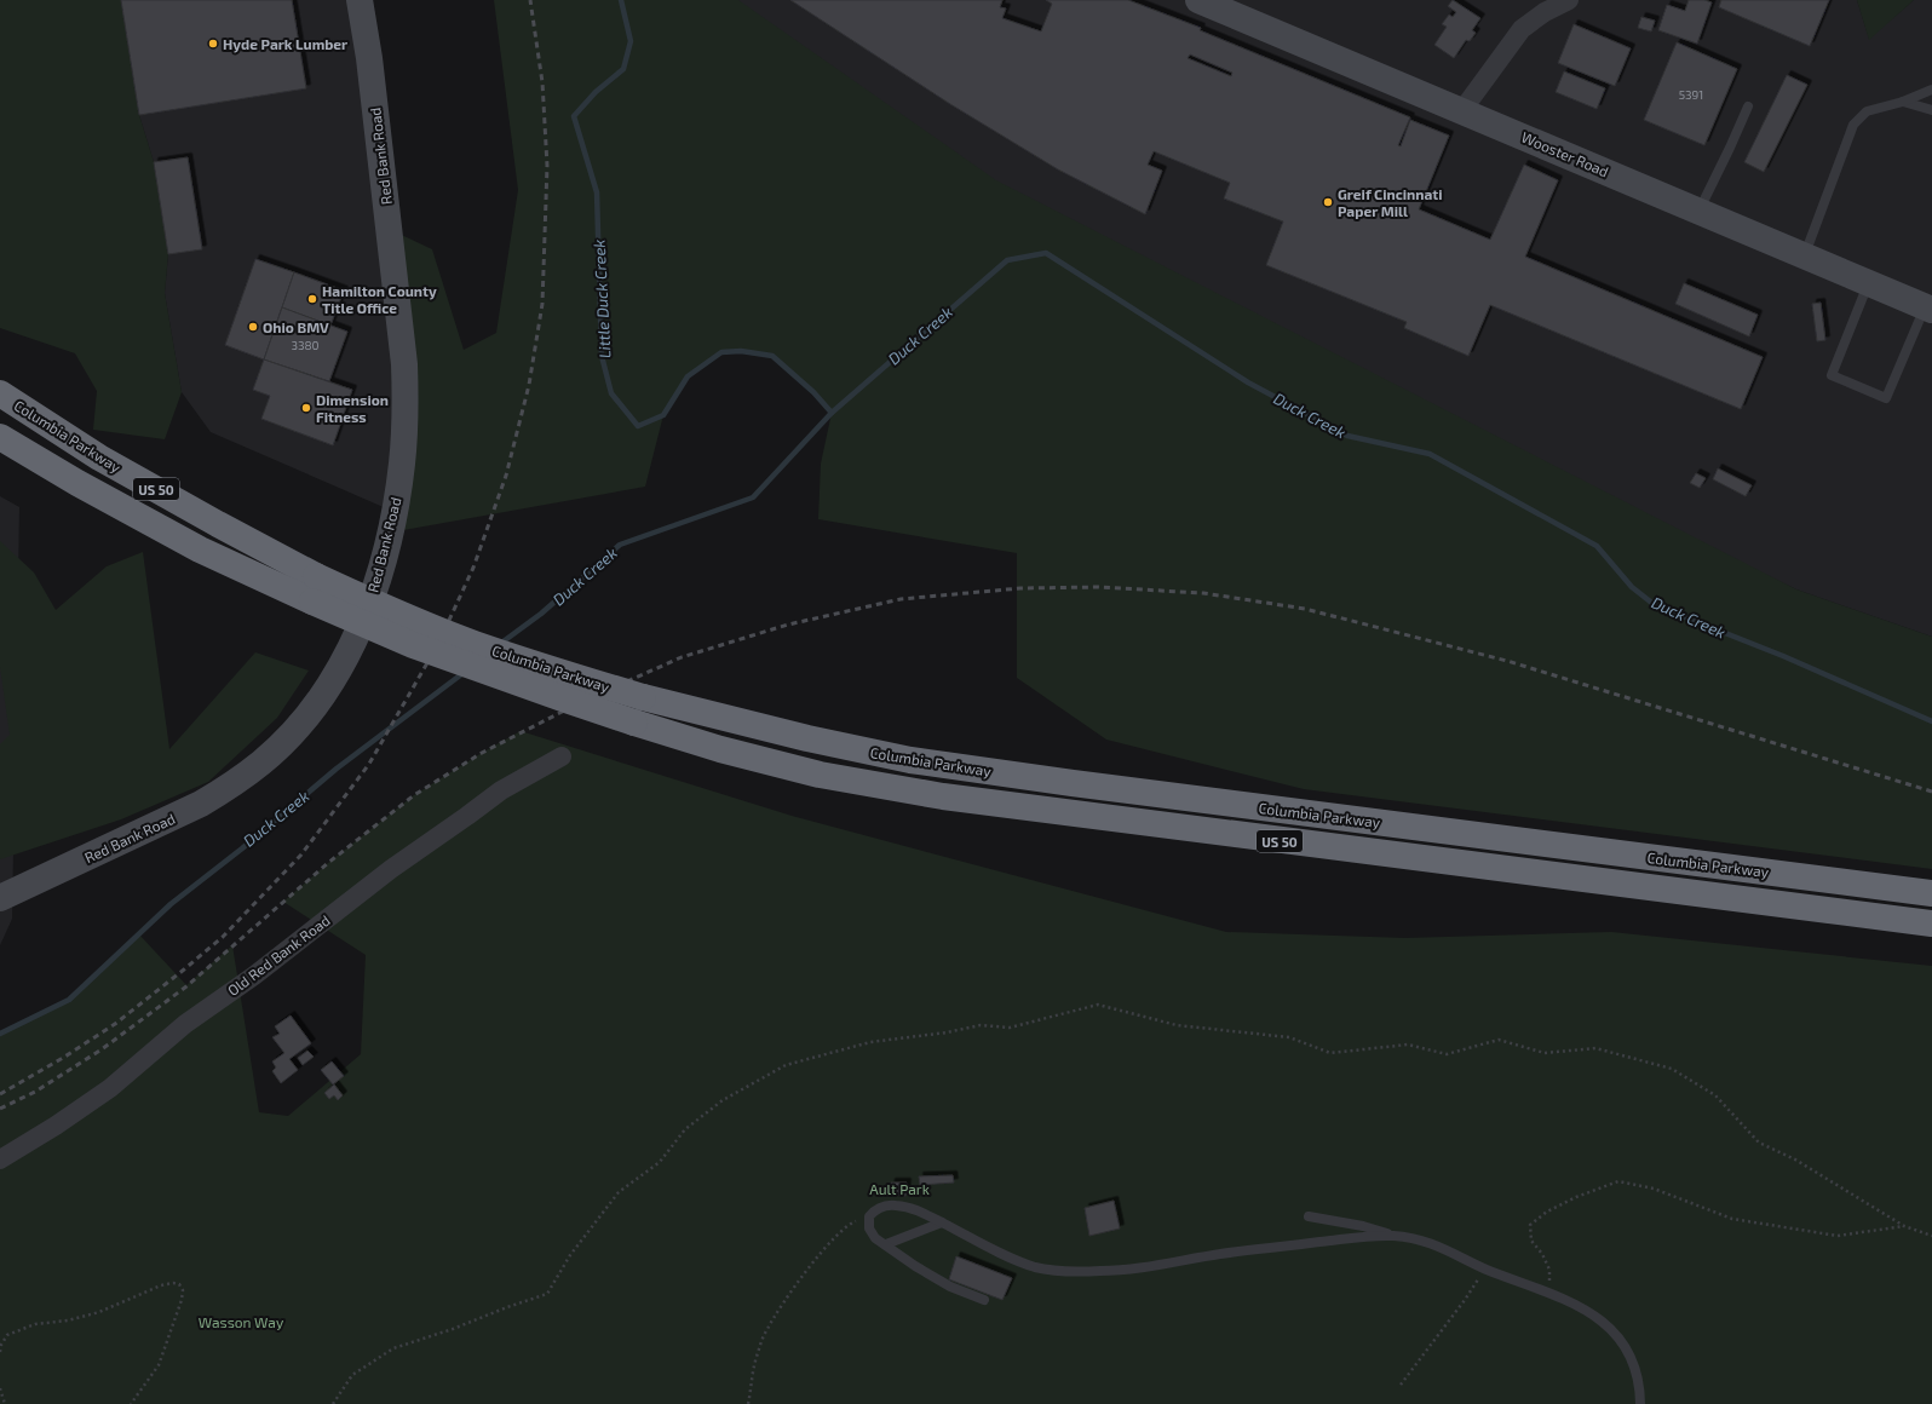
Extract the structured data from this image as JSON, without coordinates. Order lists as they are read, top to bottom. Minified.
{"streets":{"highway":["Columbia Parkway","US 50"],"street":["Wooster Road","Red Bank Road","Old Red Bank Road"]},"water":["Little Duck Creek","Duck Creek"],"parks":["Ault Park","Wasson Way"],"places":["Hyde Park Lumber","Greif Cincinnati Paper Mill","Hamilton County Title Office","Ohio BMV","Dimension Fitness"],"house_numbers":["5391","3380"]}
